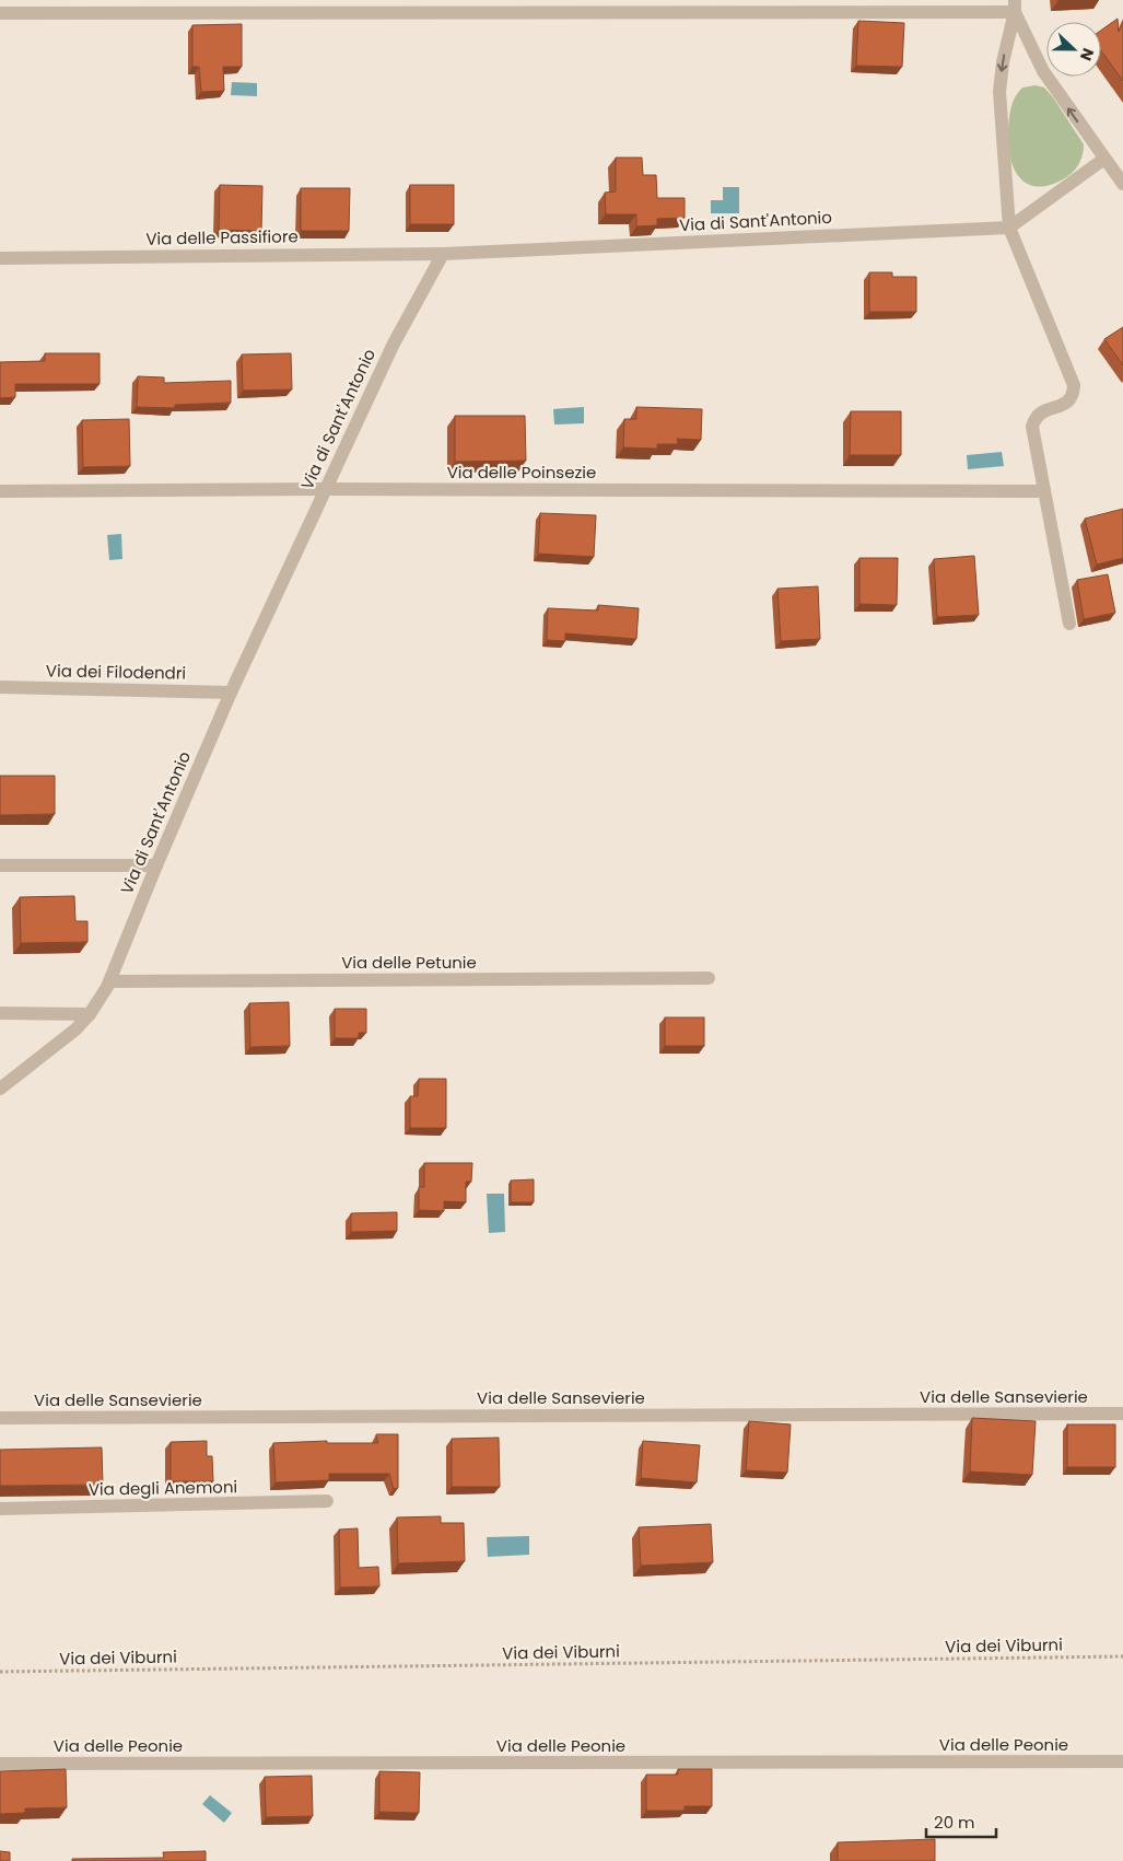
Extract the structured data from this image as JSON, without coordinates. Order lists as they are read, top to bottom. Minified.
{"streets":{"street":["Via di Sant'Antonio","Via delle Passifiore","Via delle Poinsezie","Via dei Filodendri","Via delle Petunie","Via delle Sansevierie","Via degli Anemoni","Via delle Peonie"],"path":["Via dei Viburni"]},"crossings":[["Via di Sant'Antonio","Via delle Passifiore"],["Via di Sant'Antonio","Via delle Poinsezie"],["Via di Sant'Antonio","Via dei Filodendri"],["Via di Sant'Antonio","Via delle Petunie"]],"scale_bar":"20 m","north":"right"}
